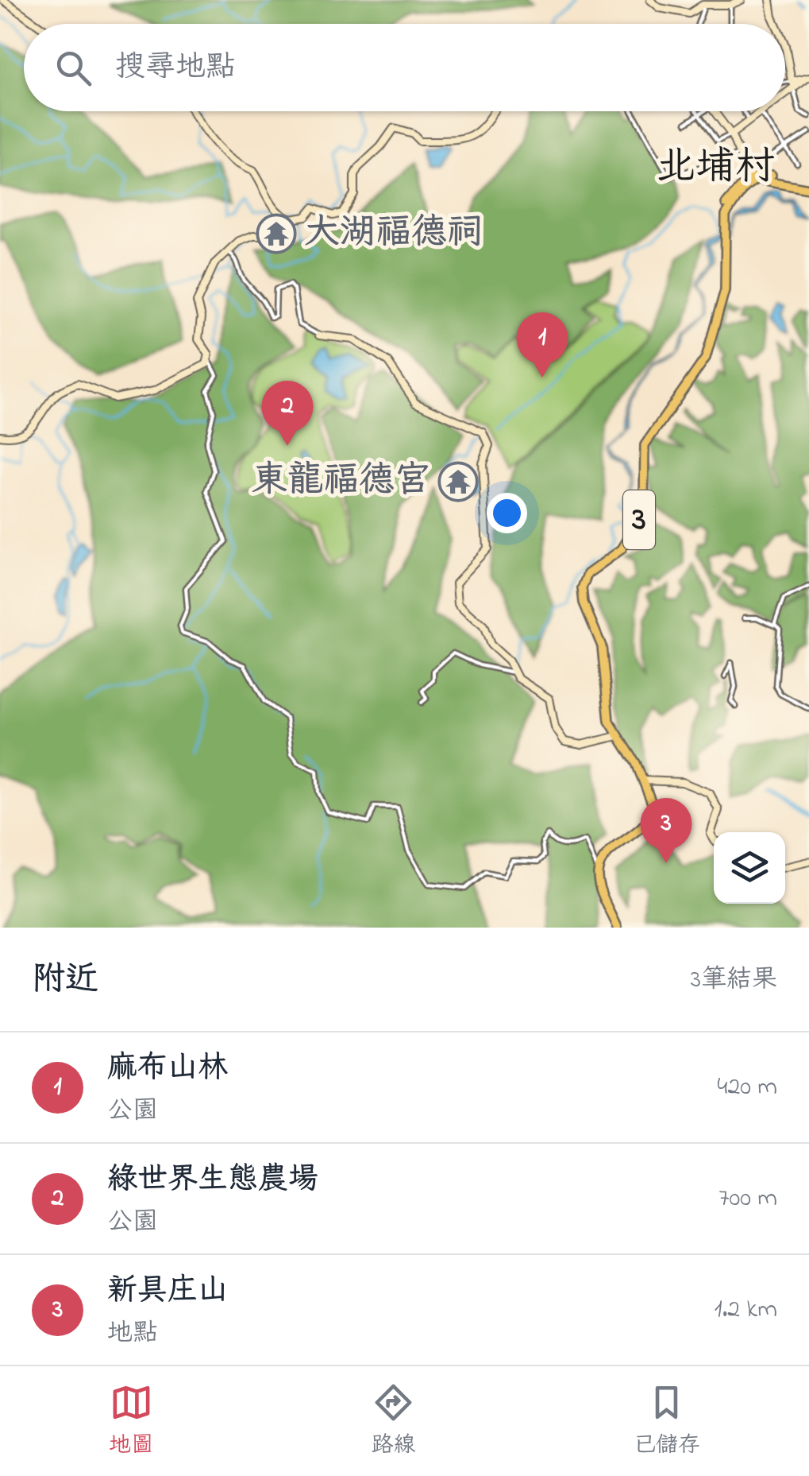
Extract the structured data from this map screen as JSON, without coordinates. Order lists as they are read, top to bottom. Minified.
{"streets":{"main road":["3"]},"districts":["北埔村"],"places":{"temple":["大湖福德祠","東龍福德宮"]},"page":{"search":"搜尋地點","pins":["1","2","3"],"heading":["附近","3筆結果"],"list":[{"mark":"1","name":"麻布山林","note":"公園","value":"420 m"},{"mark":"2","name":"綠世界生態農場","note":"公園","value":"700 m"},{"mark":"3","name":"新具庄山","note":"地點","value":"1.2 km"}],"nav":["地圖","路線","已儲存"]}}
